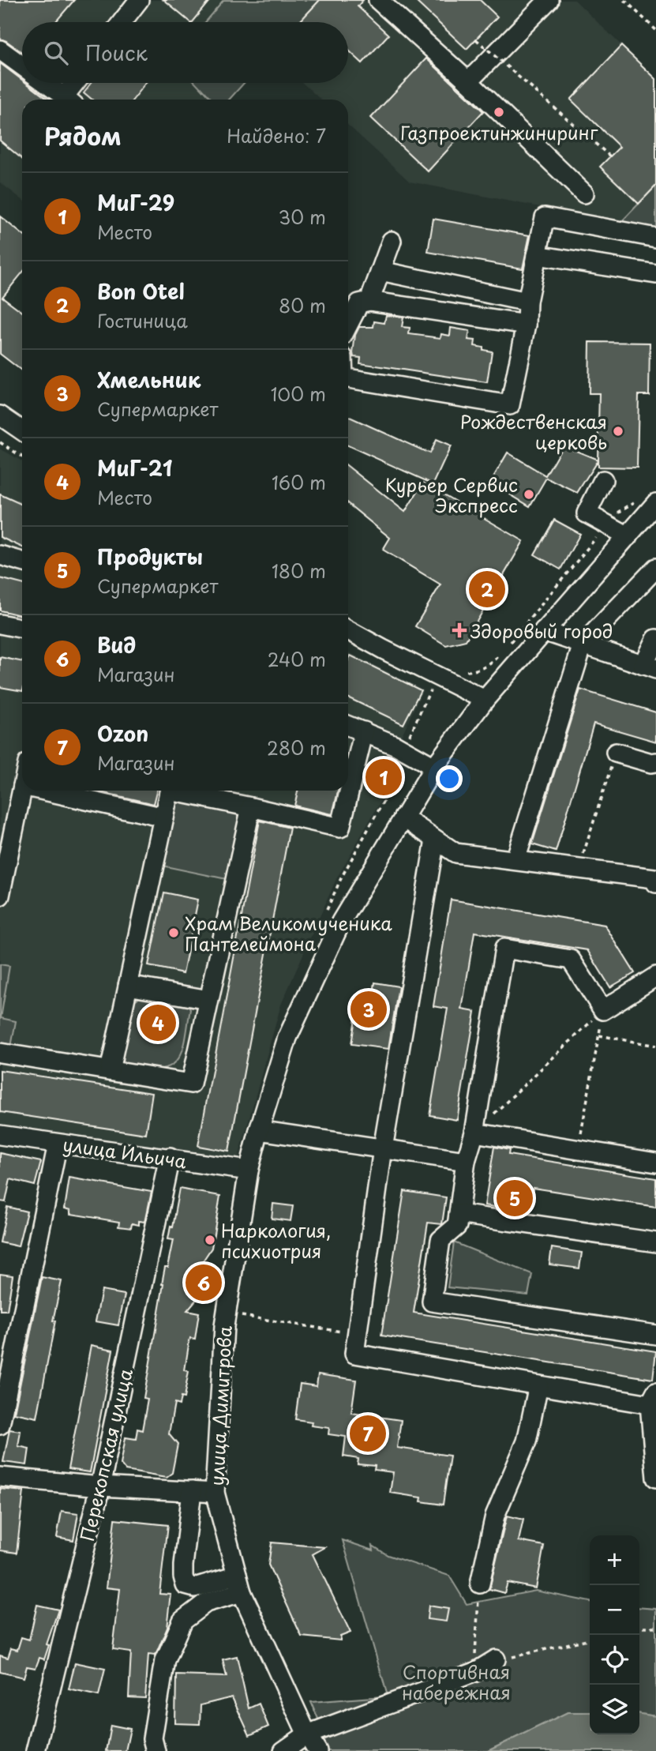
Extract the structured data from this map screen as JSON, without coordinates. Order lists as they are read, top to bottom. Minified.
{"streets":{"street":["улица Ильича","улица Димитрова","Перекопская улица"]},"crossings":[["улица Ильича","улица Димитрова"],["улица Ильича","Перекопская улица"]],"parks":["Спортивная набережная"],"places":{"other":["Газпроектинжиниринг","Рождественская церковь","Курьер Сервис Экспресс","Храм Великомученика Пантелеймона","Наркология, психиотрия"],"health":["Здоровый город"]},"page":{"search":"Поиск","heading":["Рядом","Найдено: 7"],"list":[{"mark":"1","name":"МиГ-29","note":"Место","value":"30 m"},{"mark":"2","name":"Bon Otel","note":"Гостиница","value":"80 m"},{"mark":"3","name":"Хмельник","note":"Супермаркет","value":"100 m"},{"mark":"4","name":"МиГ-21","note":"Место","value":"160 m"},{"mark":"5","name":"Продукты","note":"Супермаркет","value":"180 m"},{"mark":"6","name":"Вид","note":"Магазин","value":"240 m"},{"mark":"7","name":"Ozon","note":"Магазин","value":"280 m"}],"pins":["2","1","3","4","5","6","7"],"map_buttons":["+","−"]}}
